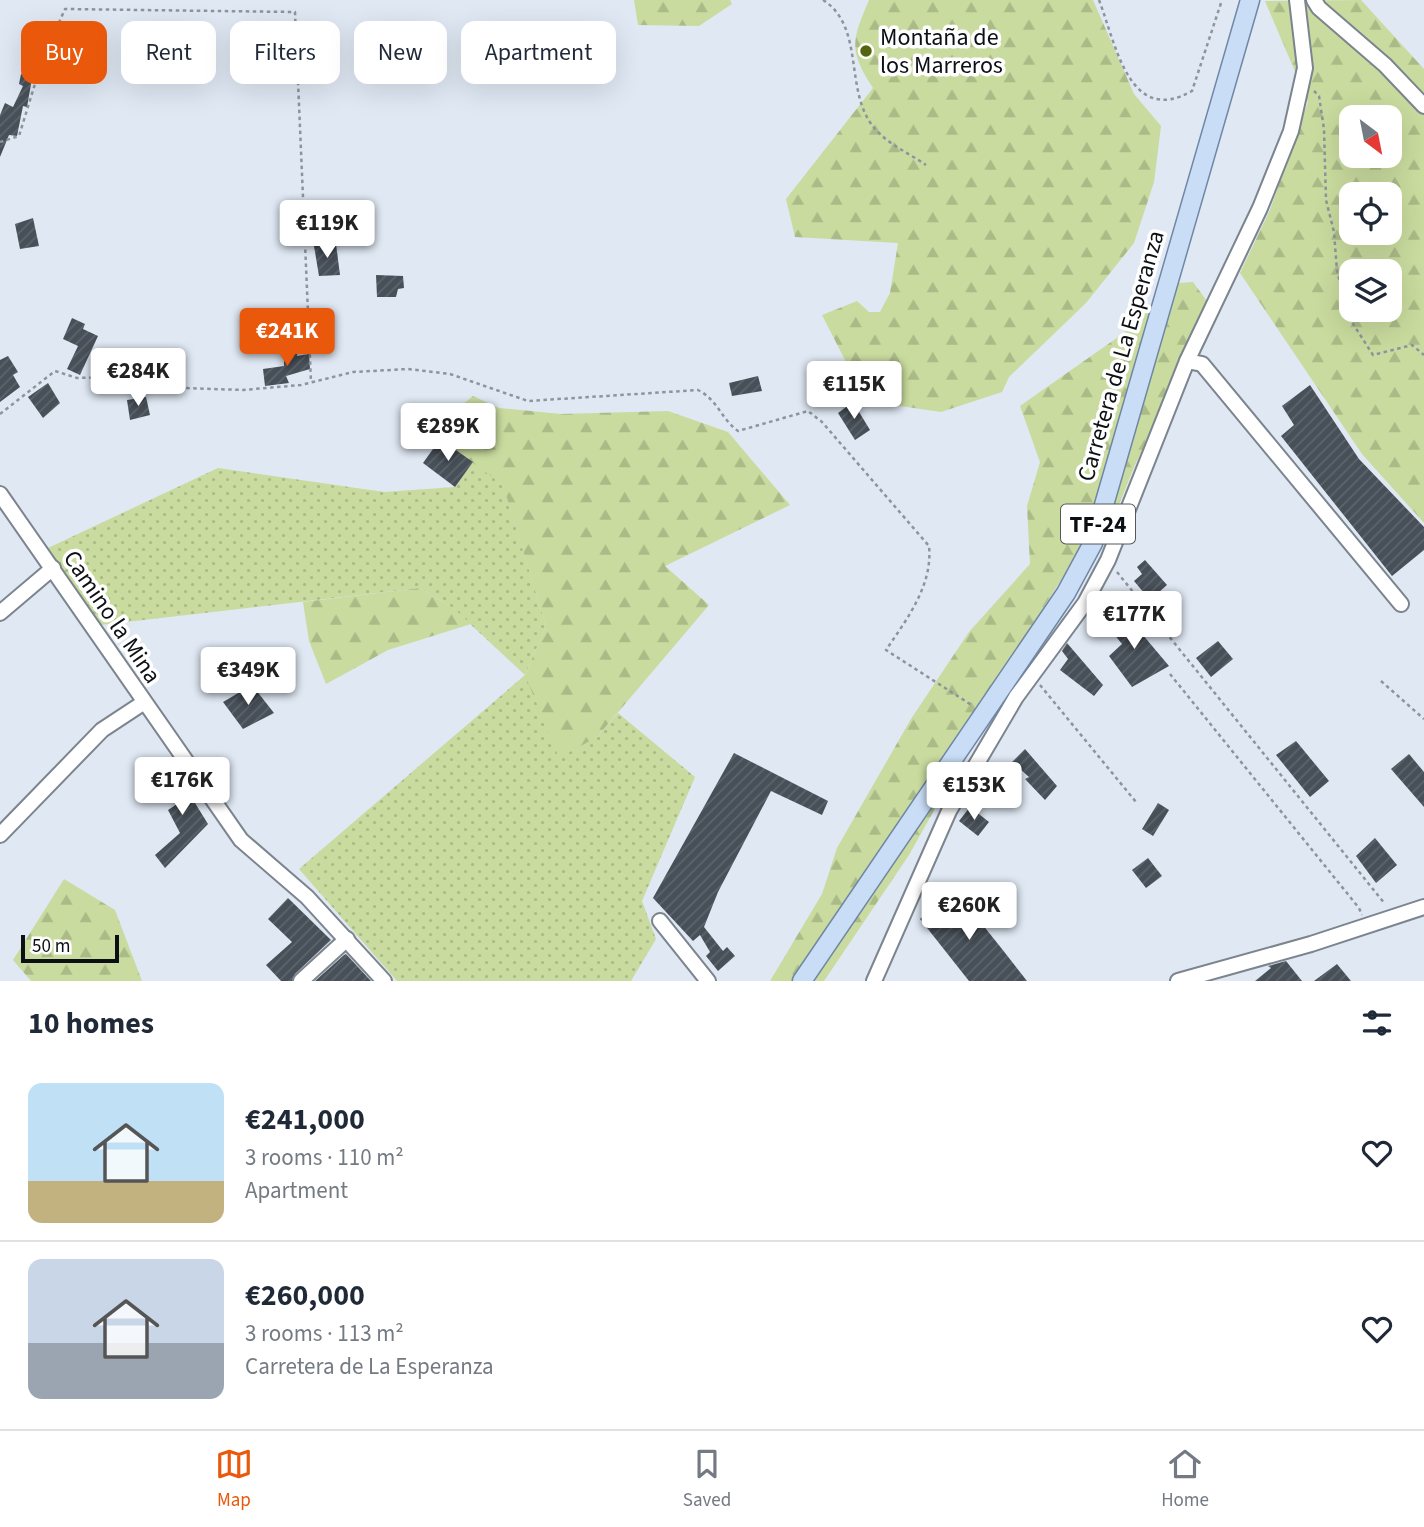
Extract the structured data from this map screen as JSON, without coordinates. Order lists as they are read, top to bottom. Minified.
{"streets":{"main road":["Carretera de La Esperanza","TF-24"],"street":["Camino la Mina"]},"places":["Montaña de los Marreros"],"scale_bar":"50 m","north":"bottom right","page":{"chip":["Buy","Rent","Filters","New","Apartment"],"price":["€119K","€241K","€284K","€115K","€289K","€177K","€349K","€176K","€153K","€260K"],"scale":"50 m","heading":"10 homes","list":[{"name":"€241,000","note":"3 rooms · 110 m² · Apartment"},{"name":"€260,000","note":"3 rooms · 113 m² · Carretera de La Esperanza"}],"tabs":["Map","Saved","Home"]}}
